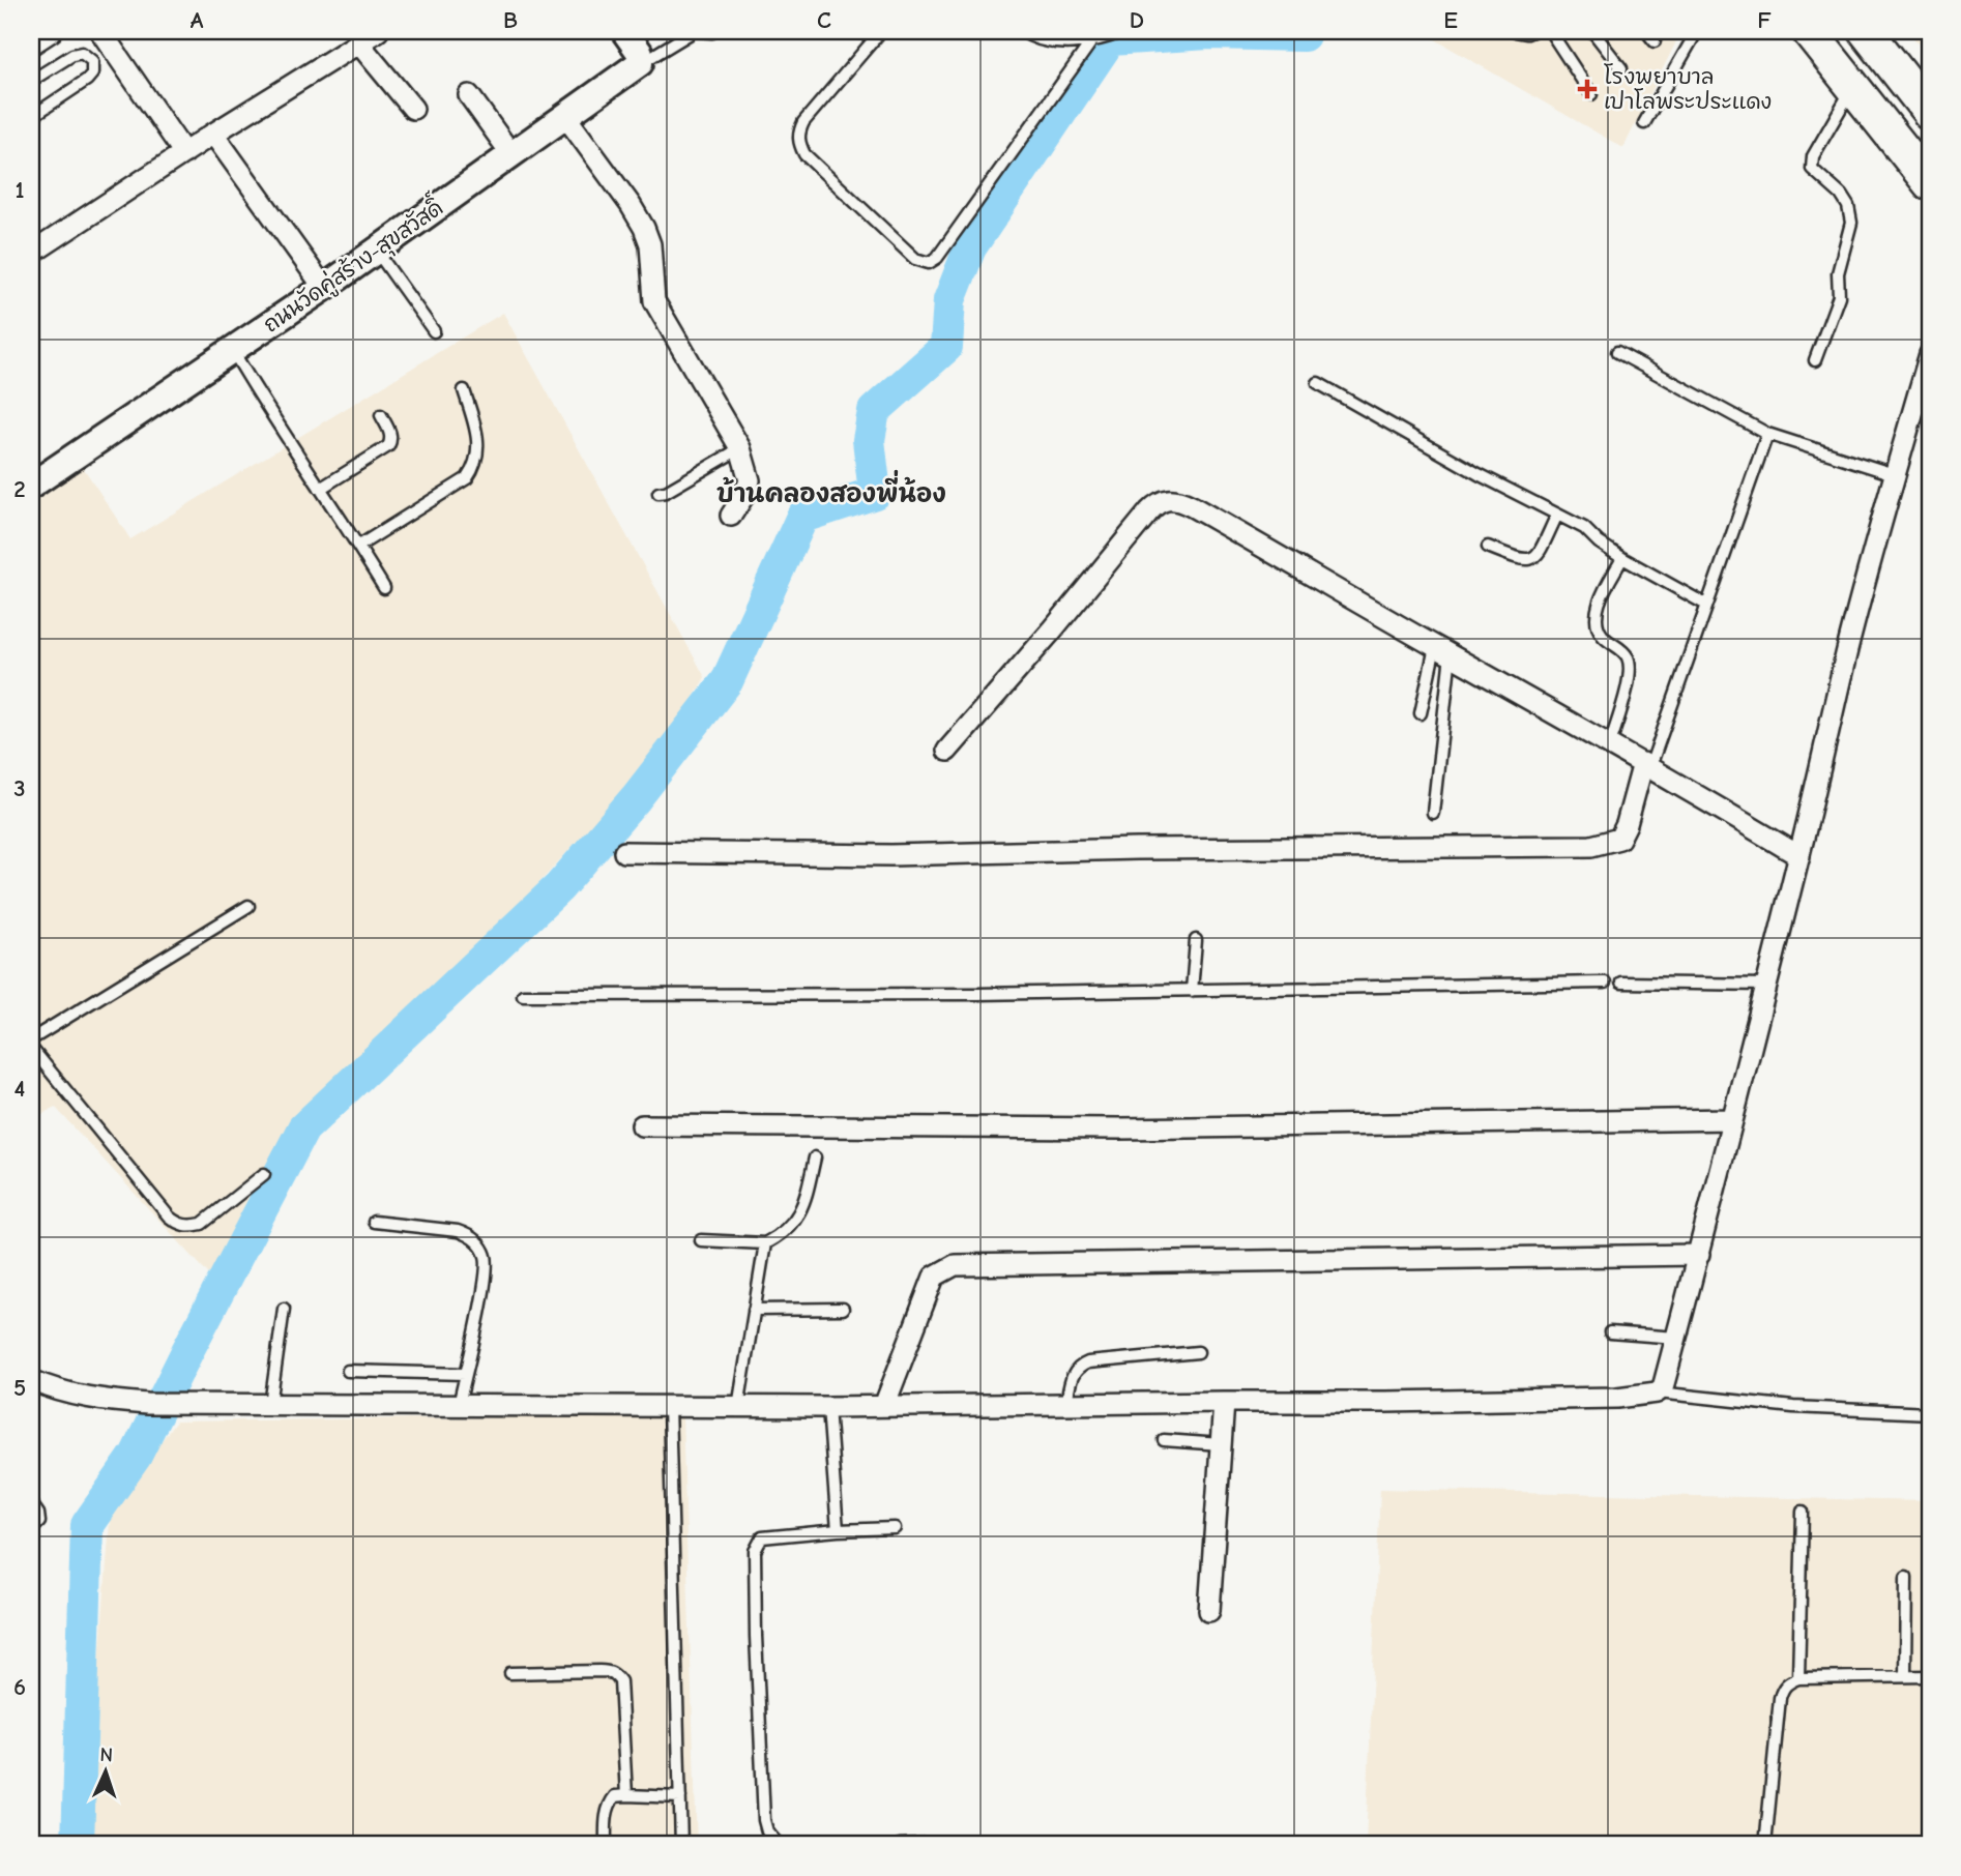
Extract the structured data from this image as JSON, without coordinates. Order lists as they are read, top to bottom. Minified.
{"streets":{"street":["ถนนวัดคู่สร้าง-สุขสวัสดิ์"]},"districts":["บ้านคลองสองพี่น้อง"],"places":{"health":["โรงพยาบาล เปาโลพระประแดง"]},"north":"top","grid":{"columns":["A","B","C","D","E","F"],"rows":["1","2","3","4","5","6"]}}
